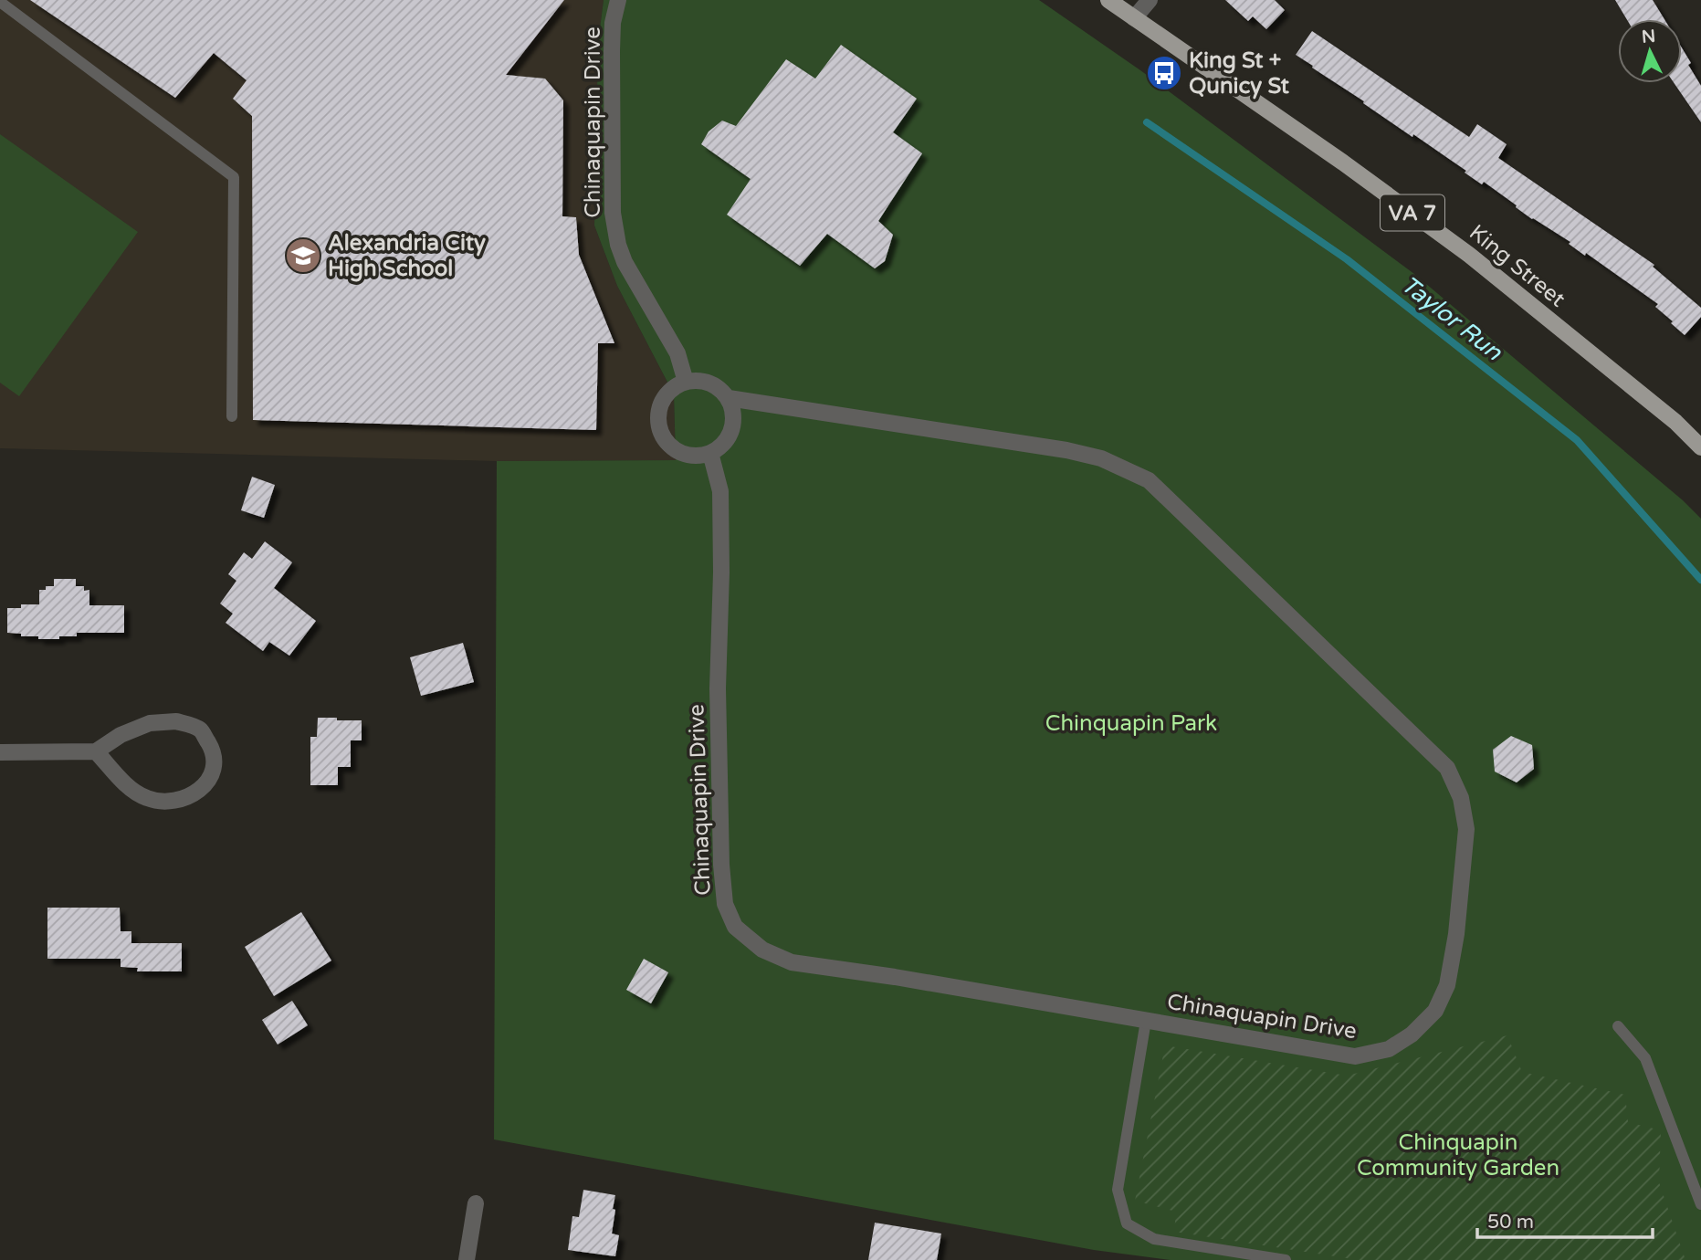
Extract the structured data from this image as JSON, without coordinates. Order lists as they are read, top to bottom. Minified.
{"streets":{"main road":["VA 7","King Street"],"street":["Chinaquapin Drive"]},"water":["Taylor Run"],"parks":["Chinquapin Park","Chinquapin Community Garden"],"places":{"bus stop":["King St + Qunicy St"],"school or university":["Alexandria City High School"]},"scale_bar":"50 m","north":"top"}
